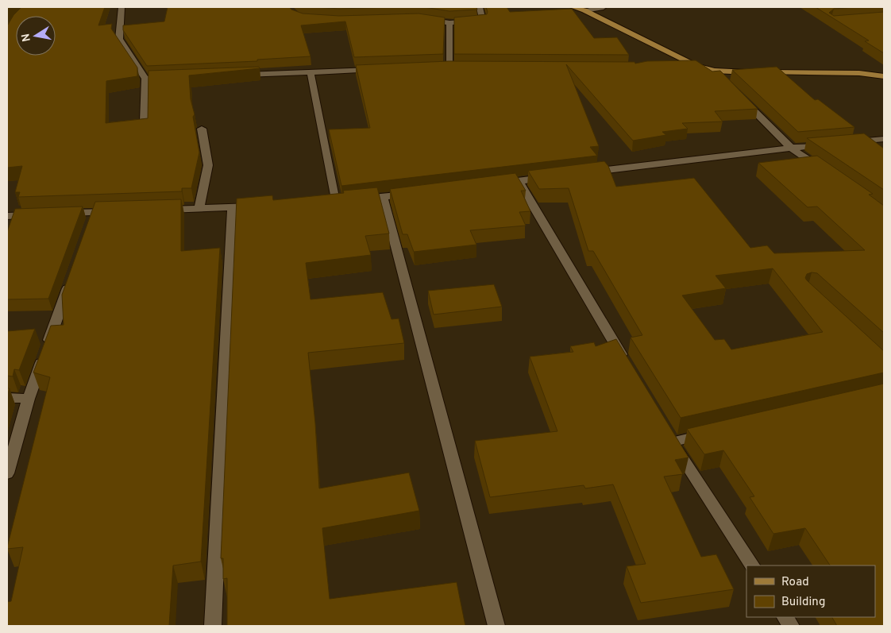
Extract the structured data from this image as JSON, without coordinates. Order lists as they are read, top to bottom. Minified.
{"legend":["Road","Building"],"north":"left"}
